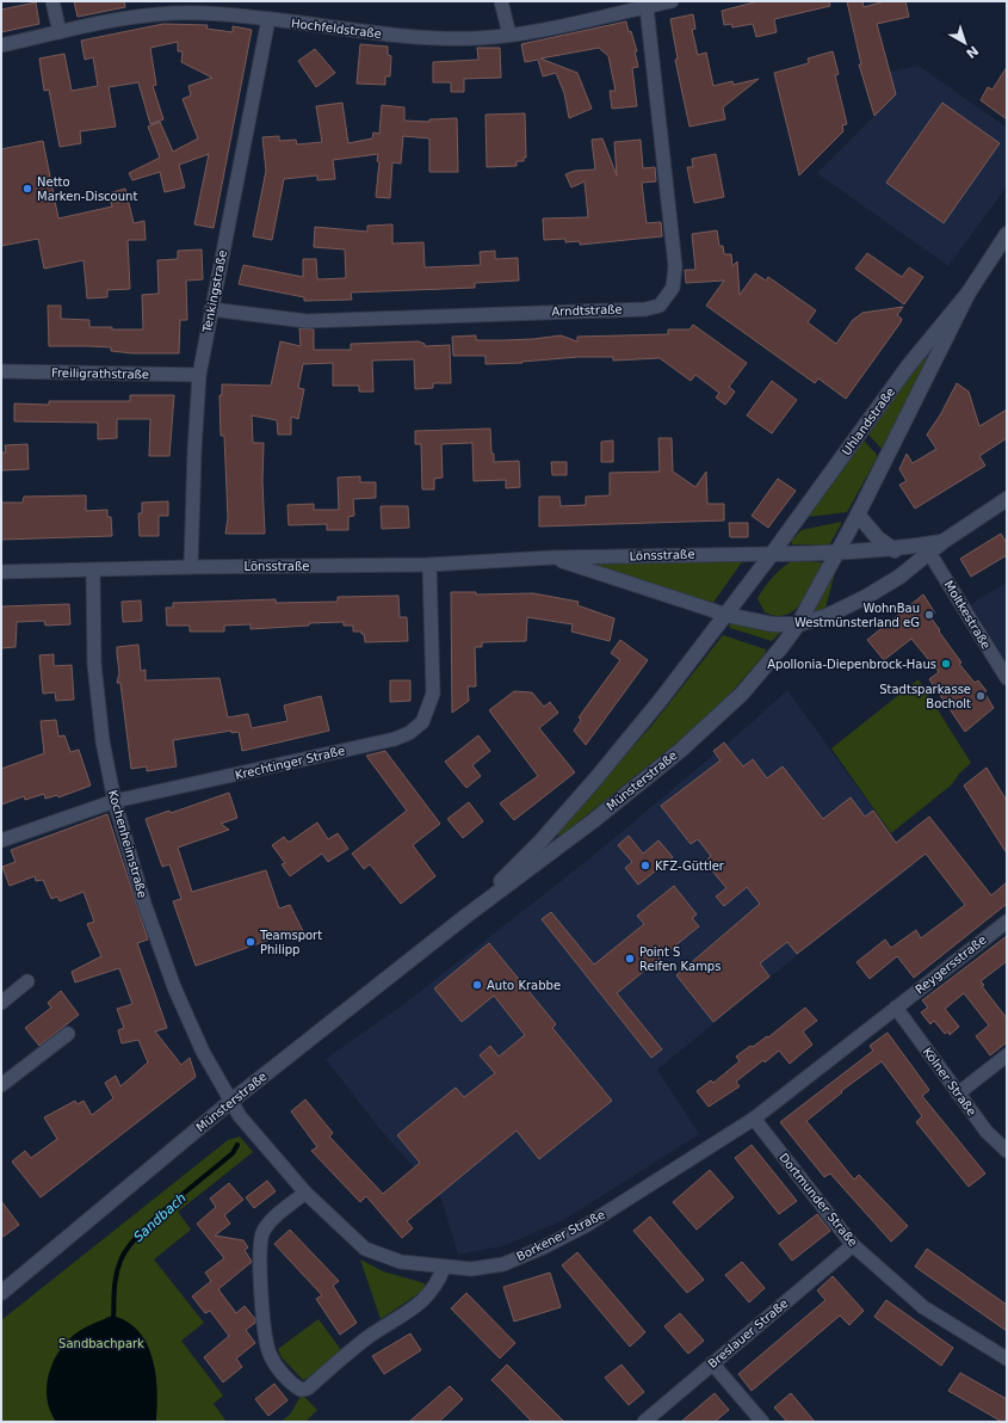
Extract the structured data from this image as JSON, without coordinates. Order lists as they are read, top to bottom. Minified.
{"streets":{"main road":["Uhlandstraße","Münsterstraße"],"street":["Hochfeldstraße","Tenkingstraße","Arndtstraße","Freiligrathstraße","Lönsstraße","Moltkestraße","Krechtinger Straße","Kochenheimstraße","Reygersstraße","Kölner Straße","Dortmunder Straße","Borkener Straße","Breslauer Straße"]},"crossings":[["Hochfeldstraße","Tenkingstraße"],["Hochfeldstraße","Arndtstraße"],["Tenkingstraße","Arndtstraße"],["Tenkingstraße","Freiligrathstraße"],["Tenkingstraße","Lönsstraße"],["Uhlandstraße","Lönsstraße"],["Uhlandstraße","Münsterstraße"],["Lönsstraße","Krechtinger Straße"],["Lönsstraße","Münsterstraße"],["Lönsstraße","Kochenheimstraße"],["Krechtinger Straße","Kochenheimstraße"],["Münsterstraße","Kochenheimstraße"],["Münsterstraße","Borkener Straße"],["Kochenheimstraße","Borkener Straße"],["Reygersstraße","Kölner Straße"],["Reygersstraße","Borkener Straße"],["Kölner Straße","Borkener Straße"],["Dortmunder Straße","Borkener Straße"],["Dortmunder Straße","Breslauer Straße"]],"water":["Sandbach"],"parks":["Sandbachpark"],"places":["Netto Marken-Discount","WohnBau Westmünsterland eG","Apollonia-Diepenbrock-Haus","Stadtsparkasse Bocholt","KFZ-Güttler","Teamsport Philipp","Point S Reifen Kamps","Auto Krabbe"],"north":"bottom right"}
